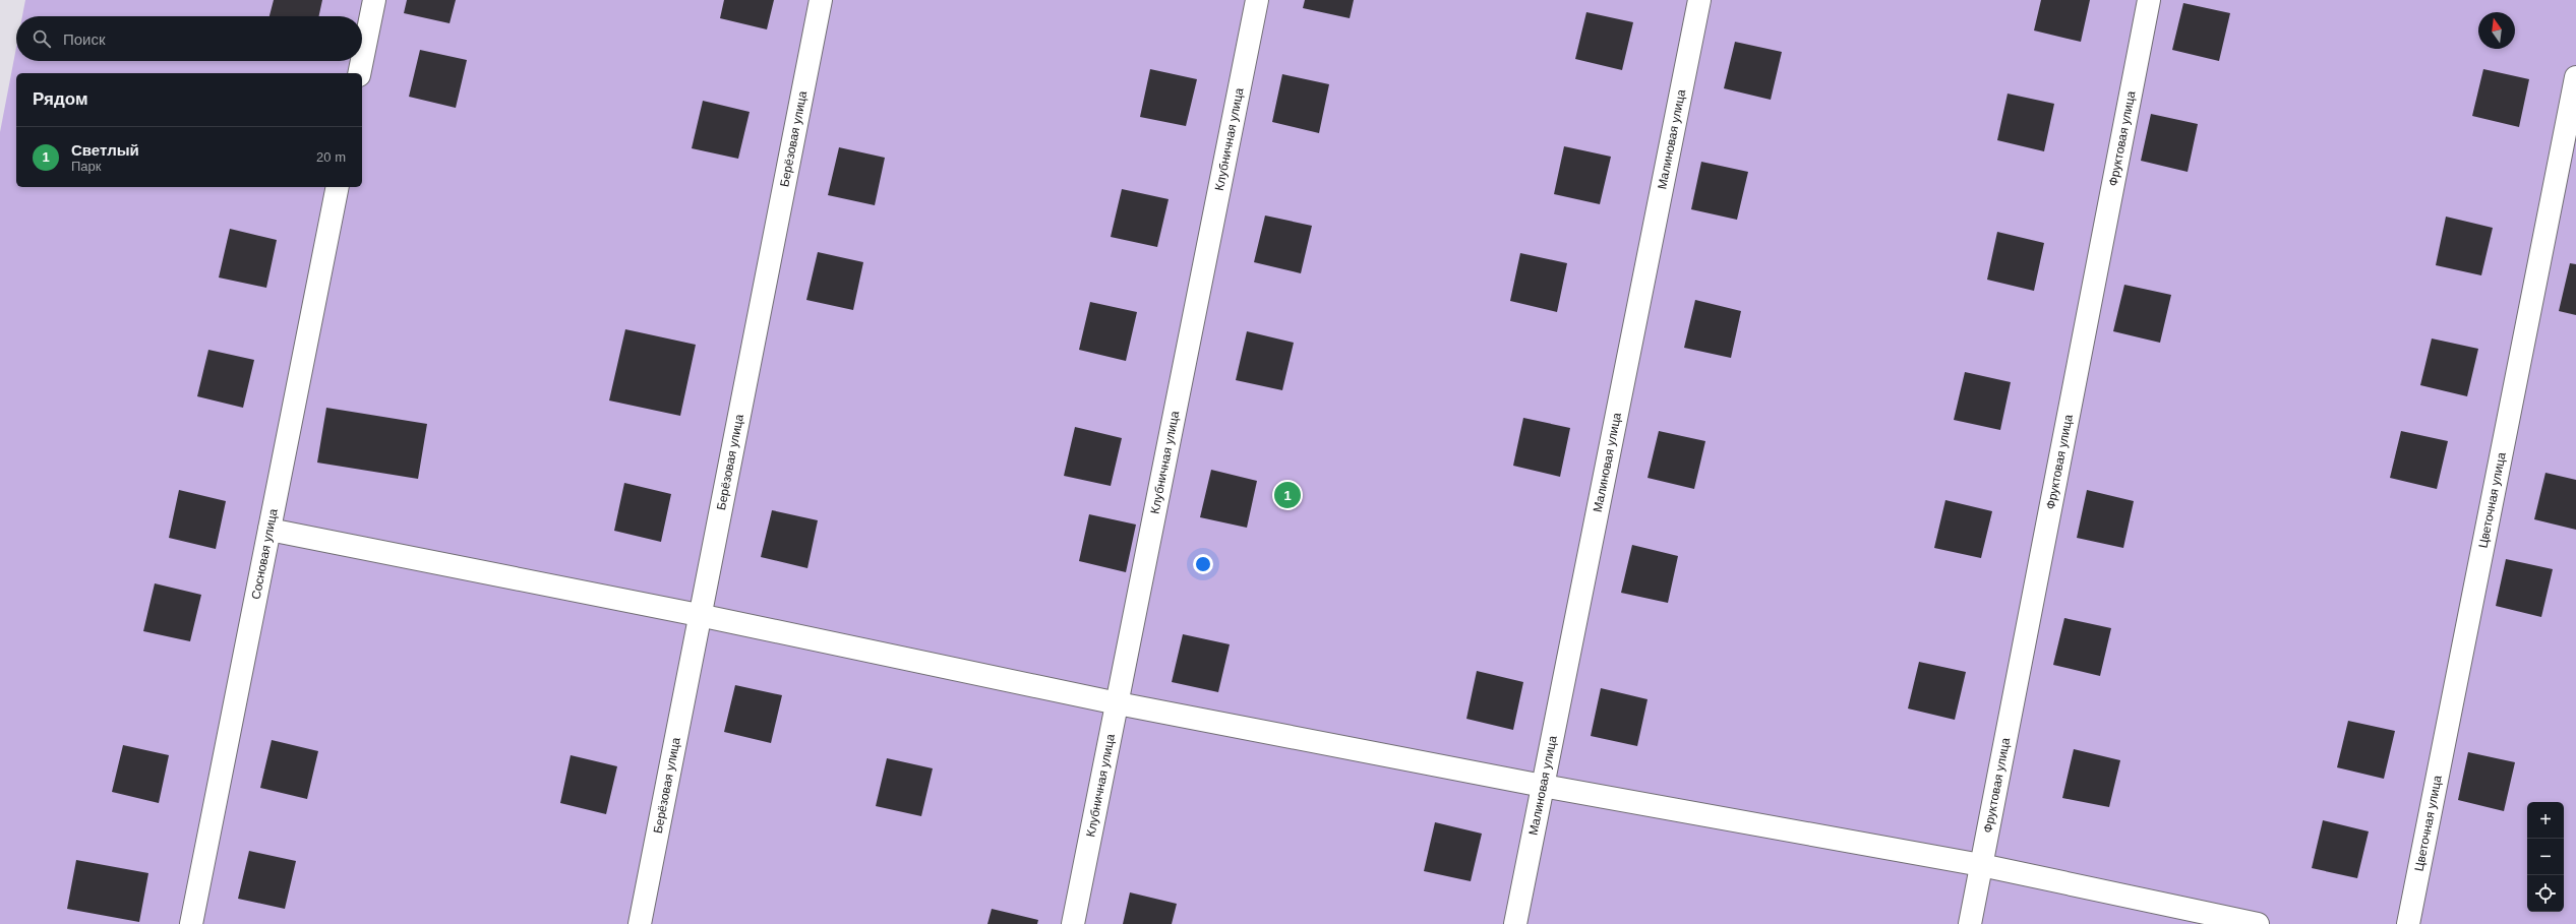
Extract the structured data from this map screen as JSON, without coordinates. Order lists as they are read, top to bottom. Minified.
{"streets":{"street":["Берёзовая улица","Фруктовая улица","Клубничная улица","Малиновая улица","Цветочная улица","Сосновая улица"]},"north":"top","page":{"search":"Поиск","heading":"Рядом","list":[{"mark":"1","name":"Светлый","note":"Парк","value":"20 m"}],"pins":"1","map_buttons":["+","−"]}}
